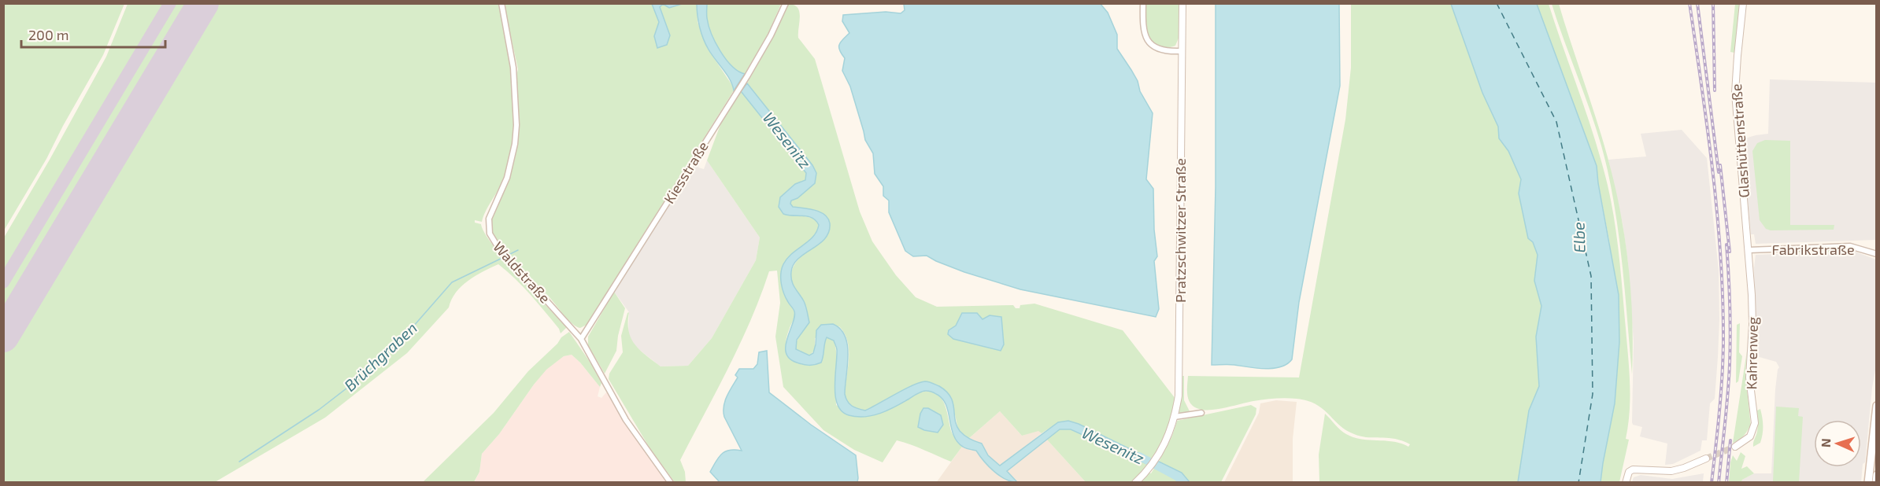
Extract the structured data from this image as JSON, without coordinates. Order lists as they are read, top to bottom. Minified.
{"streets":{"street":["Glashüttenstraße","Kiesstraße","Pratzschwitzer Straße","Fabrikstraße","Waldstraße","Kahrenweg"]},"crossings":[["Glashüttenstraße","Fabrikstraße"],["Glashüttenstraße","Kahrenweg"],["Kiesstraße","Waldstraße"],["Fabrikstraße","Kahrenweg"]],"water":["Wesenitz","Elbe","Brüchgraben"],"scale_bar":"200 m","north":"left"}
